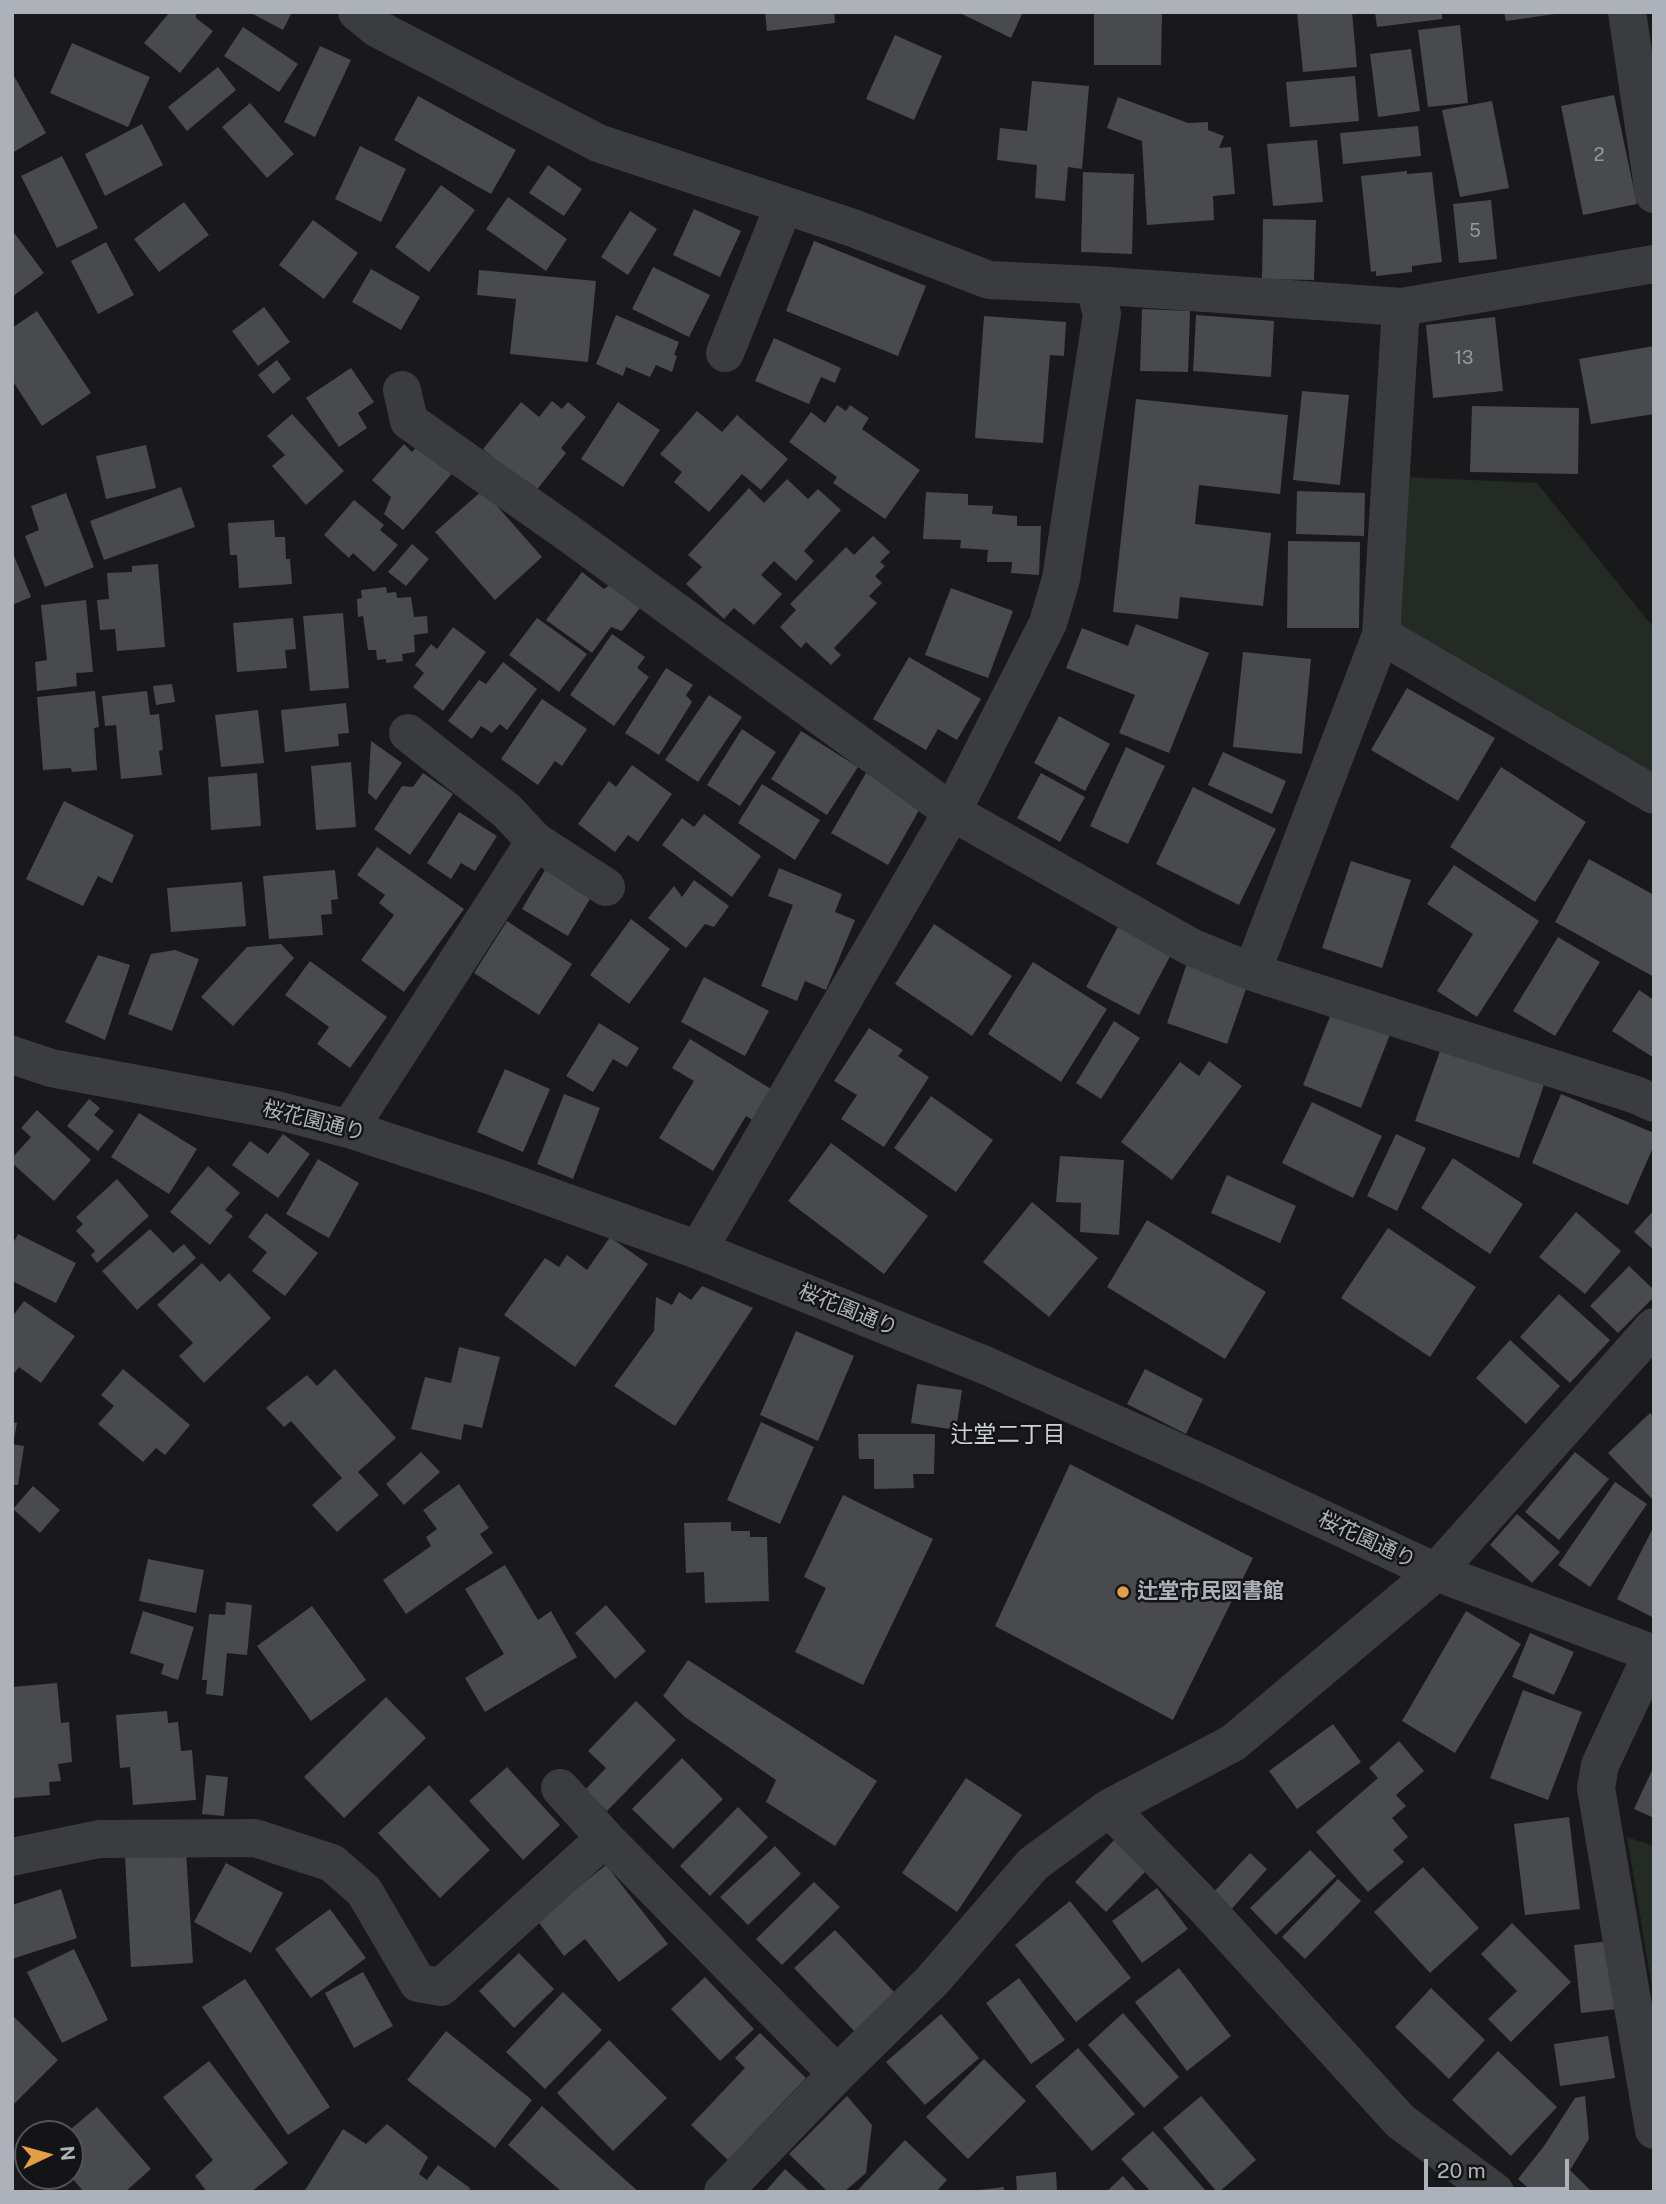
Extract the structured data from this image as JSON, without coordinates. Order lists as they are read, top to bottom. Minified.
{"streets":{"street":["桜花園通り"]},"districts":["辻堂二丁目"],"places":["辻堂市民図書館"],"house_numbers":["2","5","13"],"scale_bar":"20 m","north":"right"}
